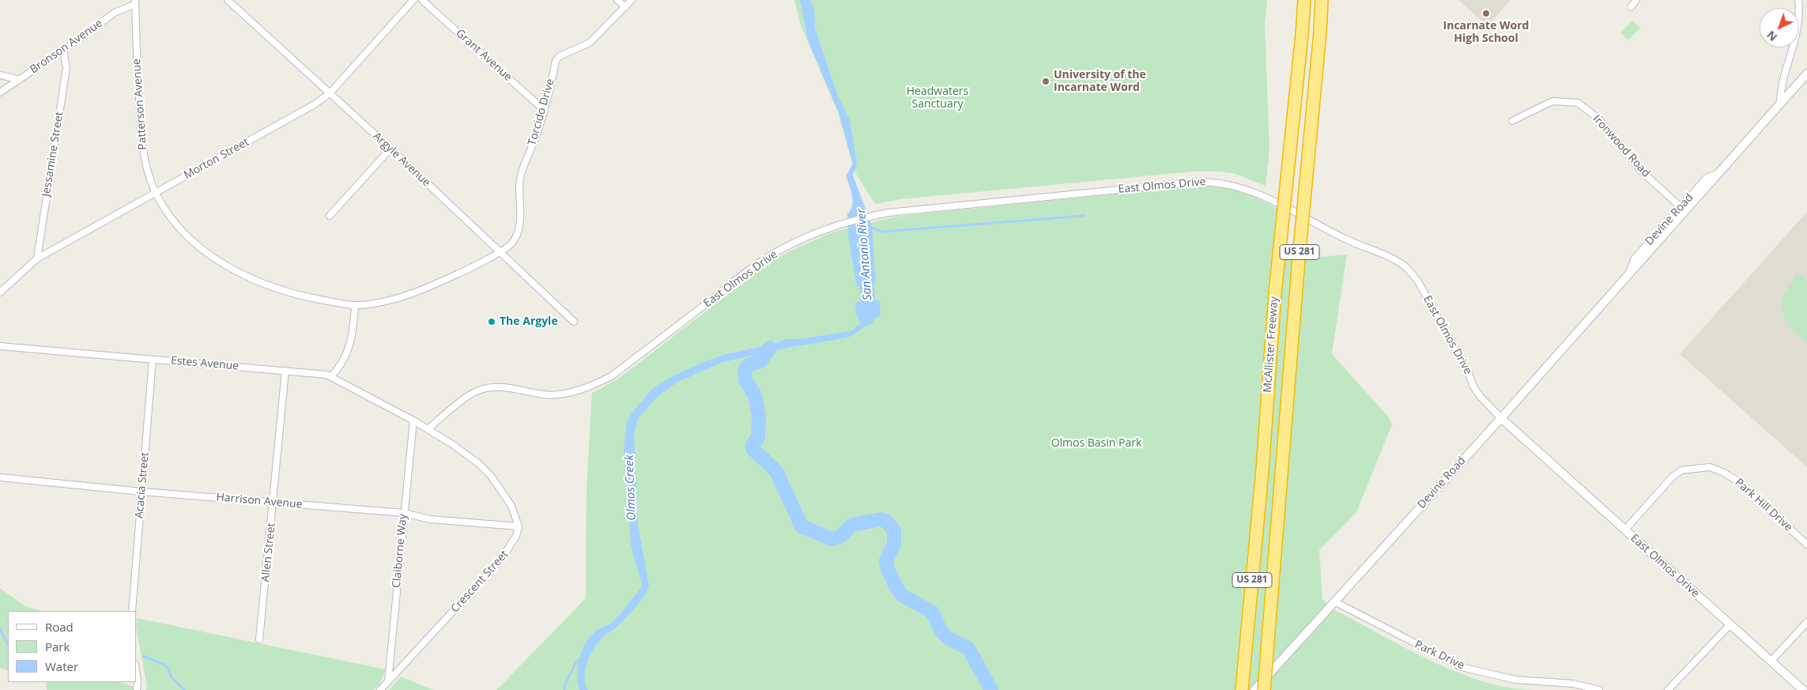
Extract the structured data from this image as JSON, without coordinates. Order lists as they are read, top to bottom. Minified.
{"streets":{"highway":["US 281","McAllister Freeway"],"street":["Bronson Avenue","Grant Avenue","Patterson Avenue","Torcido Drive","Ironwood Road","Jessamine Street","Morton Street","Argyle Avenue","East Olmos Drive","Devine Road","Estes Avenue","Acacia Street","Harrison Avenue","Park Hill Drive","Claiborne Way","Allen Street","Crescent Street","Park Drive"]},"crossings":[["Bronson Avenue","Patterson Avenue"],["Bronson Avenue","Jessamine Street"],["Grant Avenue","Torcido Drive"],["Patterson Avenue","Torcido Drive"],["Patterson Avenue","Morton Street"],["Patterson Avenue","Argyle Avenue"],["Torcido Drive","Argyle Avenue"],["Ironwood Road","Devine Road"],["Jessamine Street","Morton Street"],["Morton Street","Argyle Avenue"],["East Olmos Drive","Devine Road"],["East Olmos Drive","Park Hill Drive"],["Devine Road","Park Drive"],["Estes Avenue","Acacia Street"],["Estes Avenue","Allen Street"],["Acacia Street","Harrison Avenue"],["Harrison Avenue","Claiborne Way"],["Harrison Avenue","Allen Street"],["Harrison Avenue","Crescent Street"],["Claiborne Way","Crescent Street"]],"water":["San Antonio River","Olmos Creek"],"parks":["Headwaters Sanctuary","Olmos Basin Park"],"places":["Incarnate Word High School","University of the Incarnate Word","The Argyle"],"legend":["Road","Park","Water"],"north":"bottom left"}
